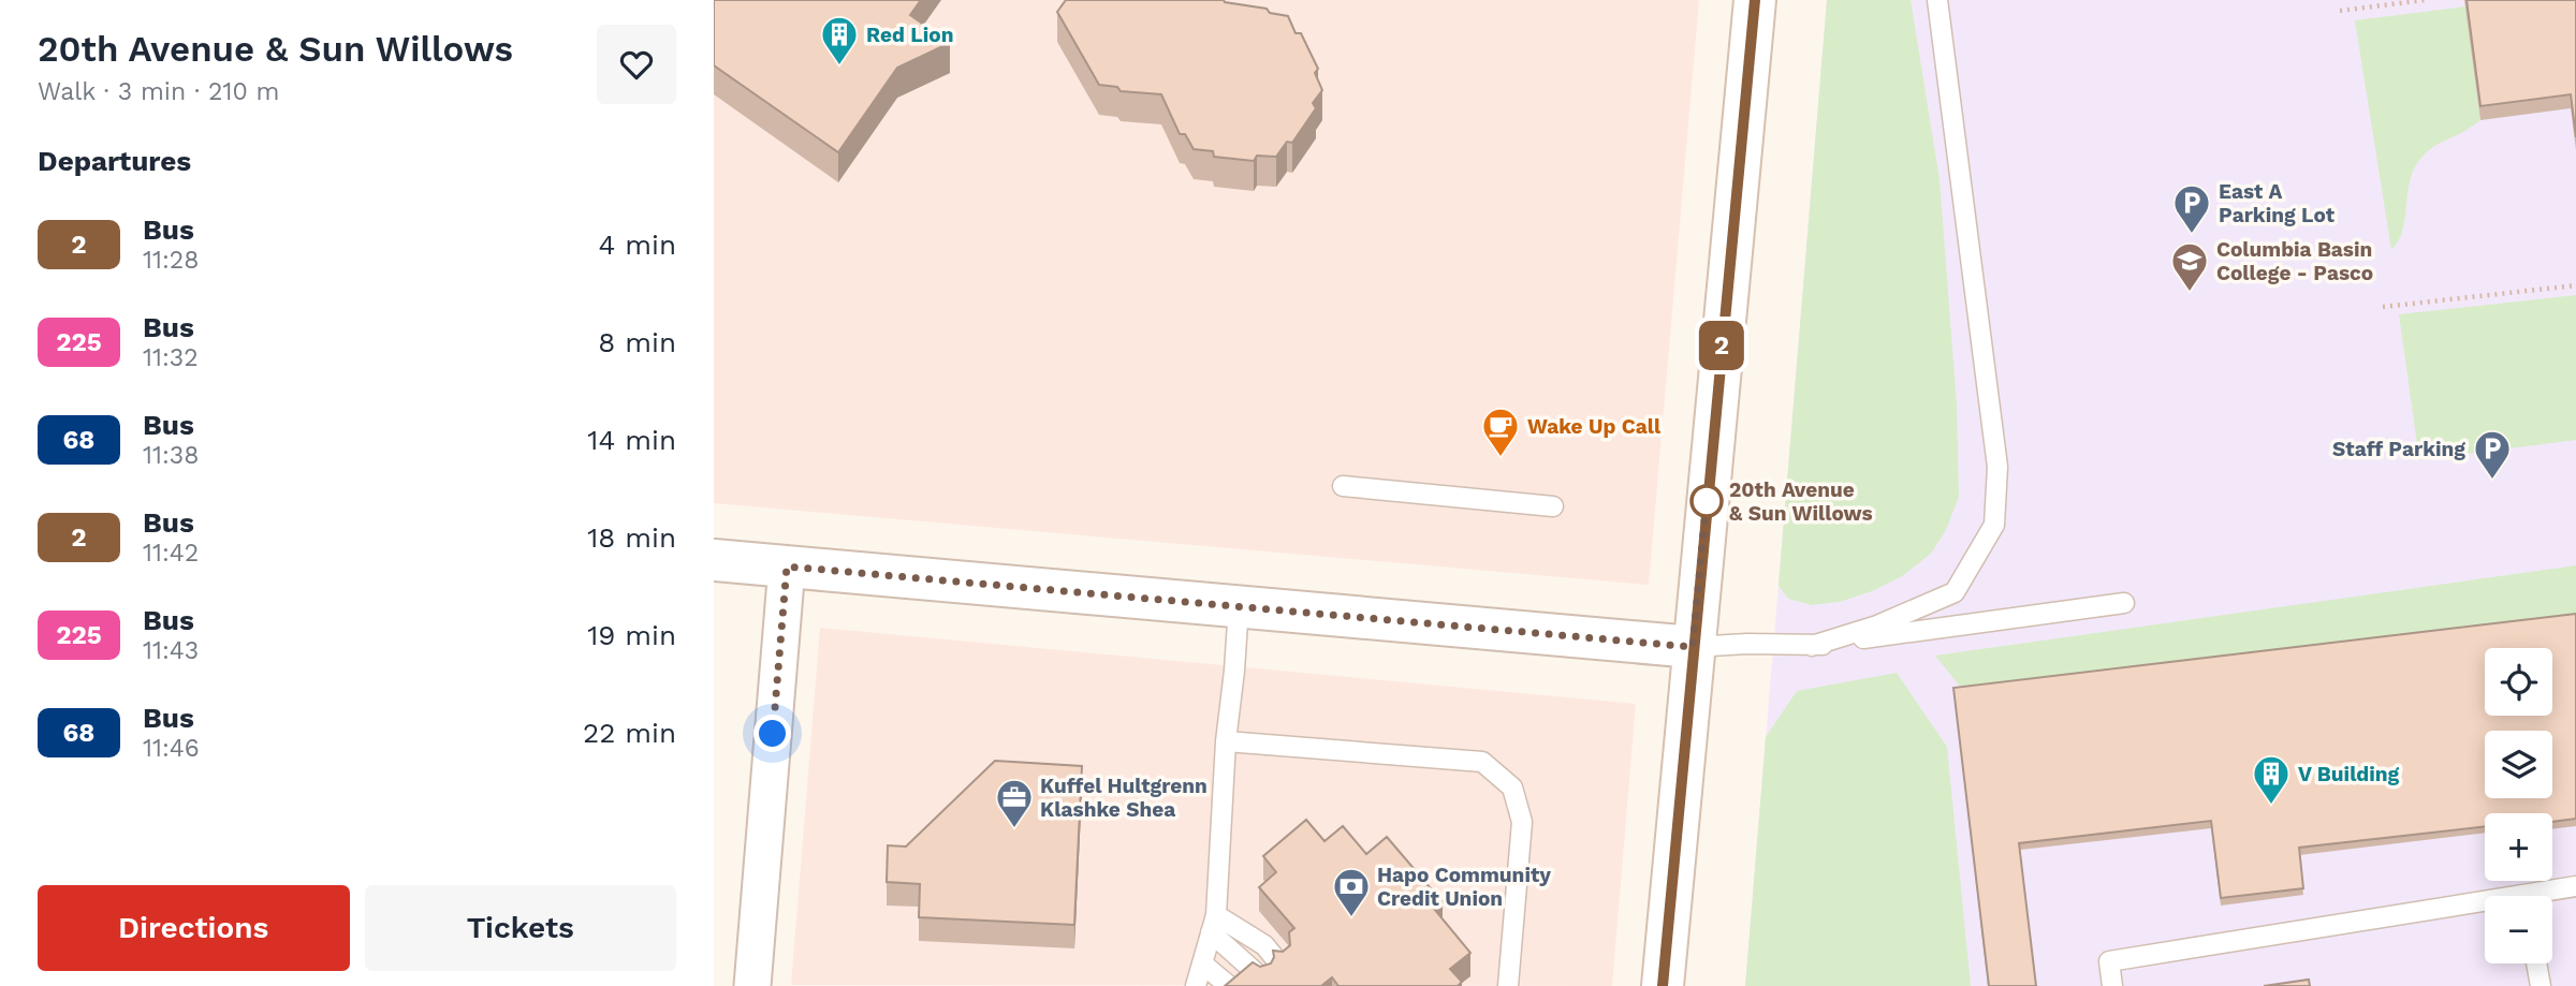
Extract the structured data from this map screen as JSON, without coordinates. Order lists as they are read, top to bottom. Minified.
{"places":{"building":["Red Lion","V Building"],"parking":["East A Parking Lot","Staff Parking"],"school or university":["Columbia Basin College - Pasco"],"cafe":["Wake Up Call"],"other":["20th Avenue & Sun Willows"],"office":["Kuffel Hultgrenn Klashke Shea"],"bank":["Hapo Community Credit Union"]},"lines":["bus line 2"],"page":{"heading":[["20th Avenue & Sun Willows","Walk · 3 min · 210 m"],"Departures"],"on_map":"2","list":[{"mark":"2","name":"Bus","note":"11:28","value":"4 min"},{"mark":"225","name":"Bus","note":"11:32","value":"8 min"},{"mark":"68","name":"Bus","note":"11:38","value":"14 min"},{"mark":"2","name":"Bus","note":"11:42","value":"18 min"},{"mark":"225","name":"Bus","note":"11:43","value":"19 min"},{"mark":"68","name":"Bus","note":"11:46","value":"22 min"}],"map_buttons":["+","−"],"buttons":["Directions","Tickets"]}}
